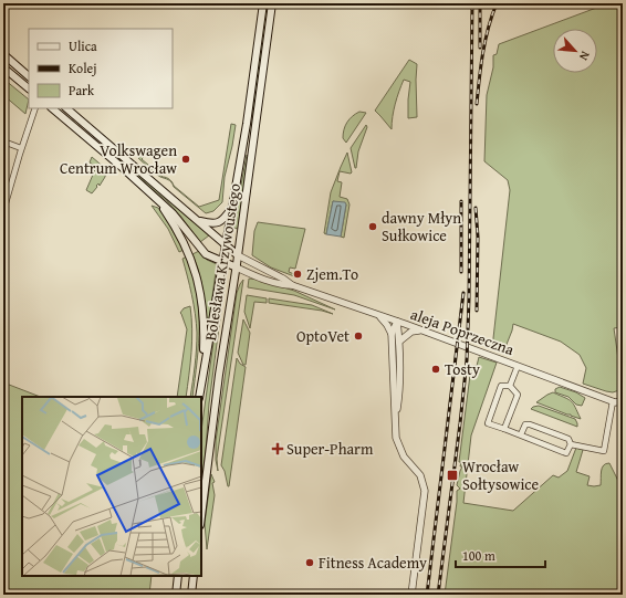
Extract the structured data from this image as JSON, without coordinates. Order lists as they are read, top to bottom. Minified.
{"streets":{"main road":["Bolesława Krzywoustego"],"street":["aleja Poprzeczna"]},"crossings":[["Bolesława Krzywoustego","aleja Poprzeczna"]],"places":{"other":["Volkswagen Centrum Wrocław","dawny Młyn Sułkowice","Zjem.To","OptoVet","Tosty","Fitness Academy"],"health":["Super-Pharm"],"transit":["Wrocław Sołtysowice"]},"legend":["Ulica","Kolej","Park"],"scale_bar":"100 m","north":"bottom right"}
